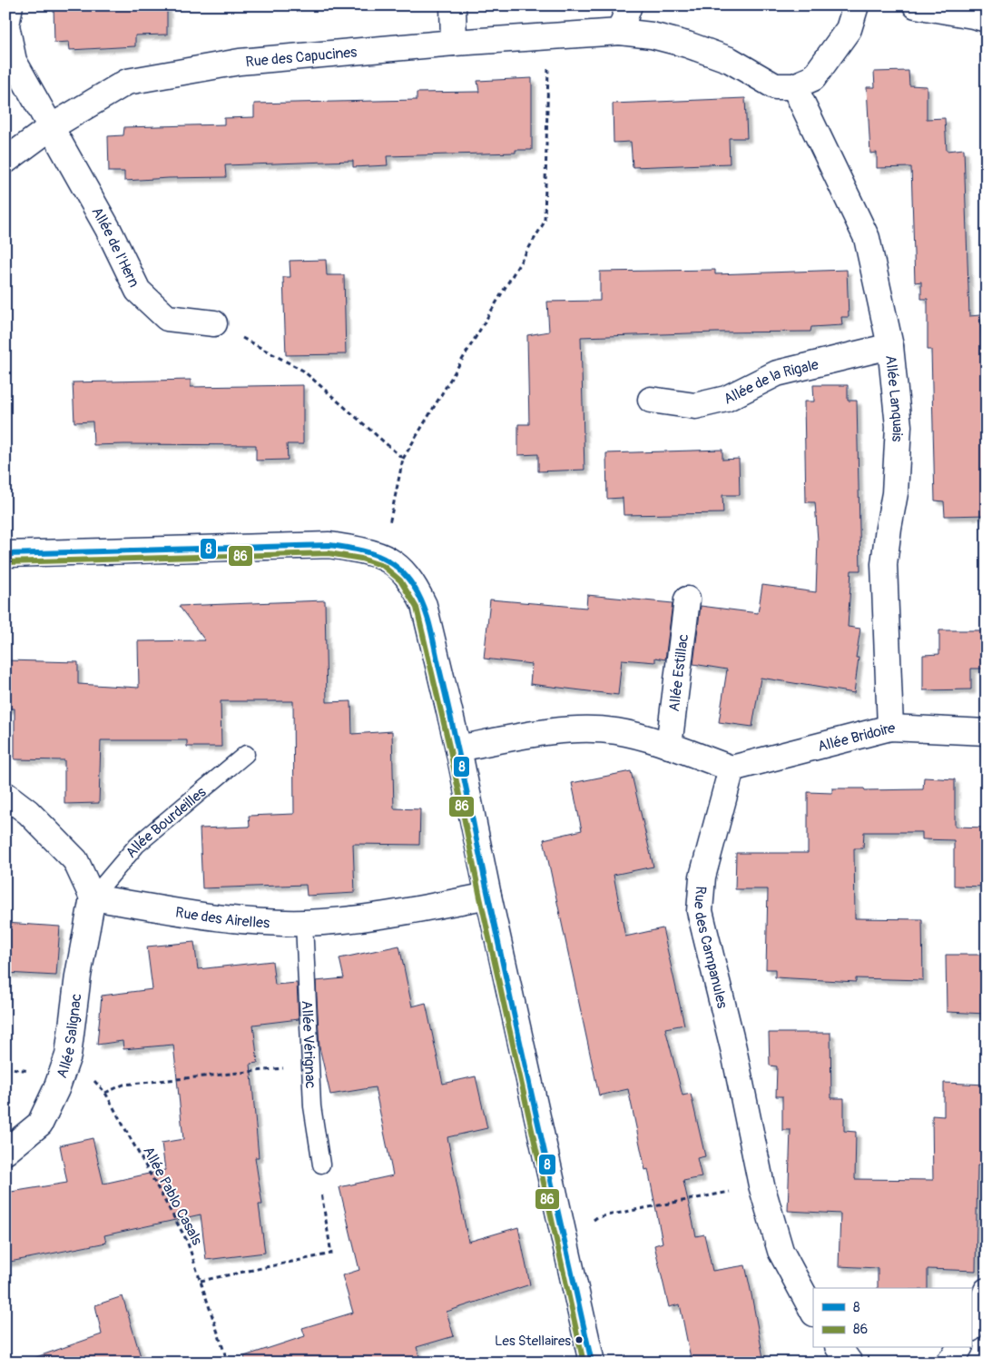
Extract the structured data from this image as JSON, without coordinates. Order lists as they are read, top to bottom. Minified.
{"streets":{"street":["Rue des Capucines","Allée de l'Hern","Allée de la Rigale","Allée Lanquais","Allée Estillac","Allée Bridoire","Rue des Airelles","Rue des Campanules","Allée Salignac"],"lane":["Allée Bourdeilles","Allée Vérignac"],"path":["Allée Pablo Casals"]},"crossings":[["Rue des Capucines","Allée de l'Hern"],["Rue des Capucines","Allée Lanquais"],["Allée de la Rigale","Allée Lanquais"],["Allée Lanquais","Allée Bridoire"],["Allée Bridoire","Rue des Campanules"],["Allée Bourdeilles","Rue des Airelles"],["Allée Bourdeilles","Allée Salignac"],["Rue des Airelles","Allée Salignac"],["Rue des Airelles","Allée Vérignac"],["Allée Salignac","Allée Pablo Casals"]],"places":["Les Stellaires"],"lines":["transit line 8","transit line 86"],"legend":["8","86"]}
